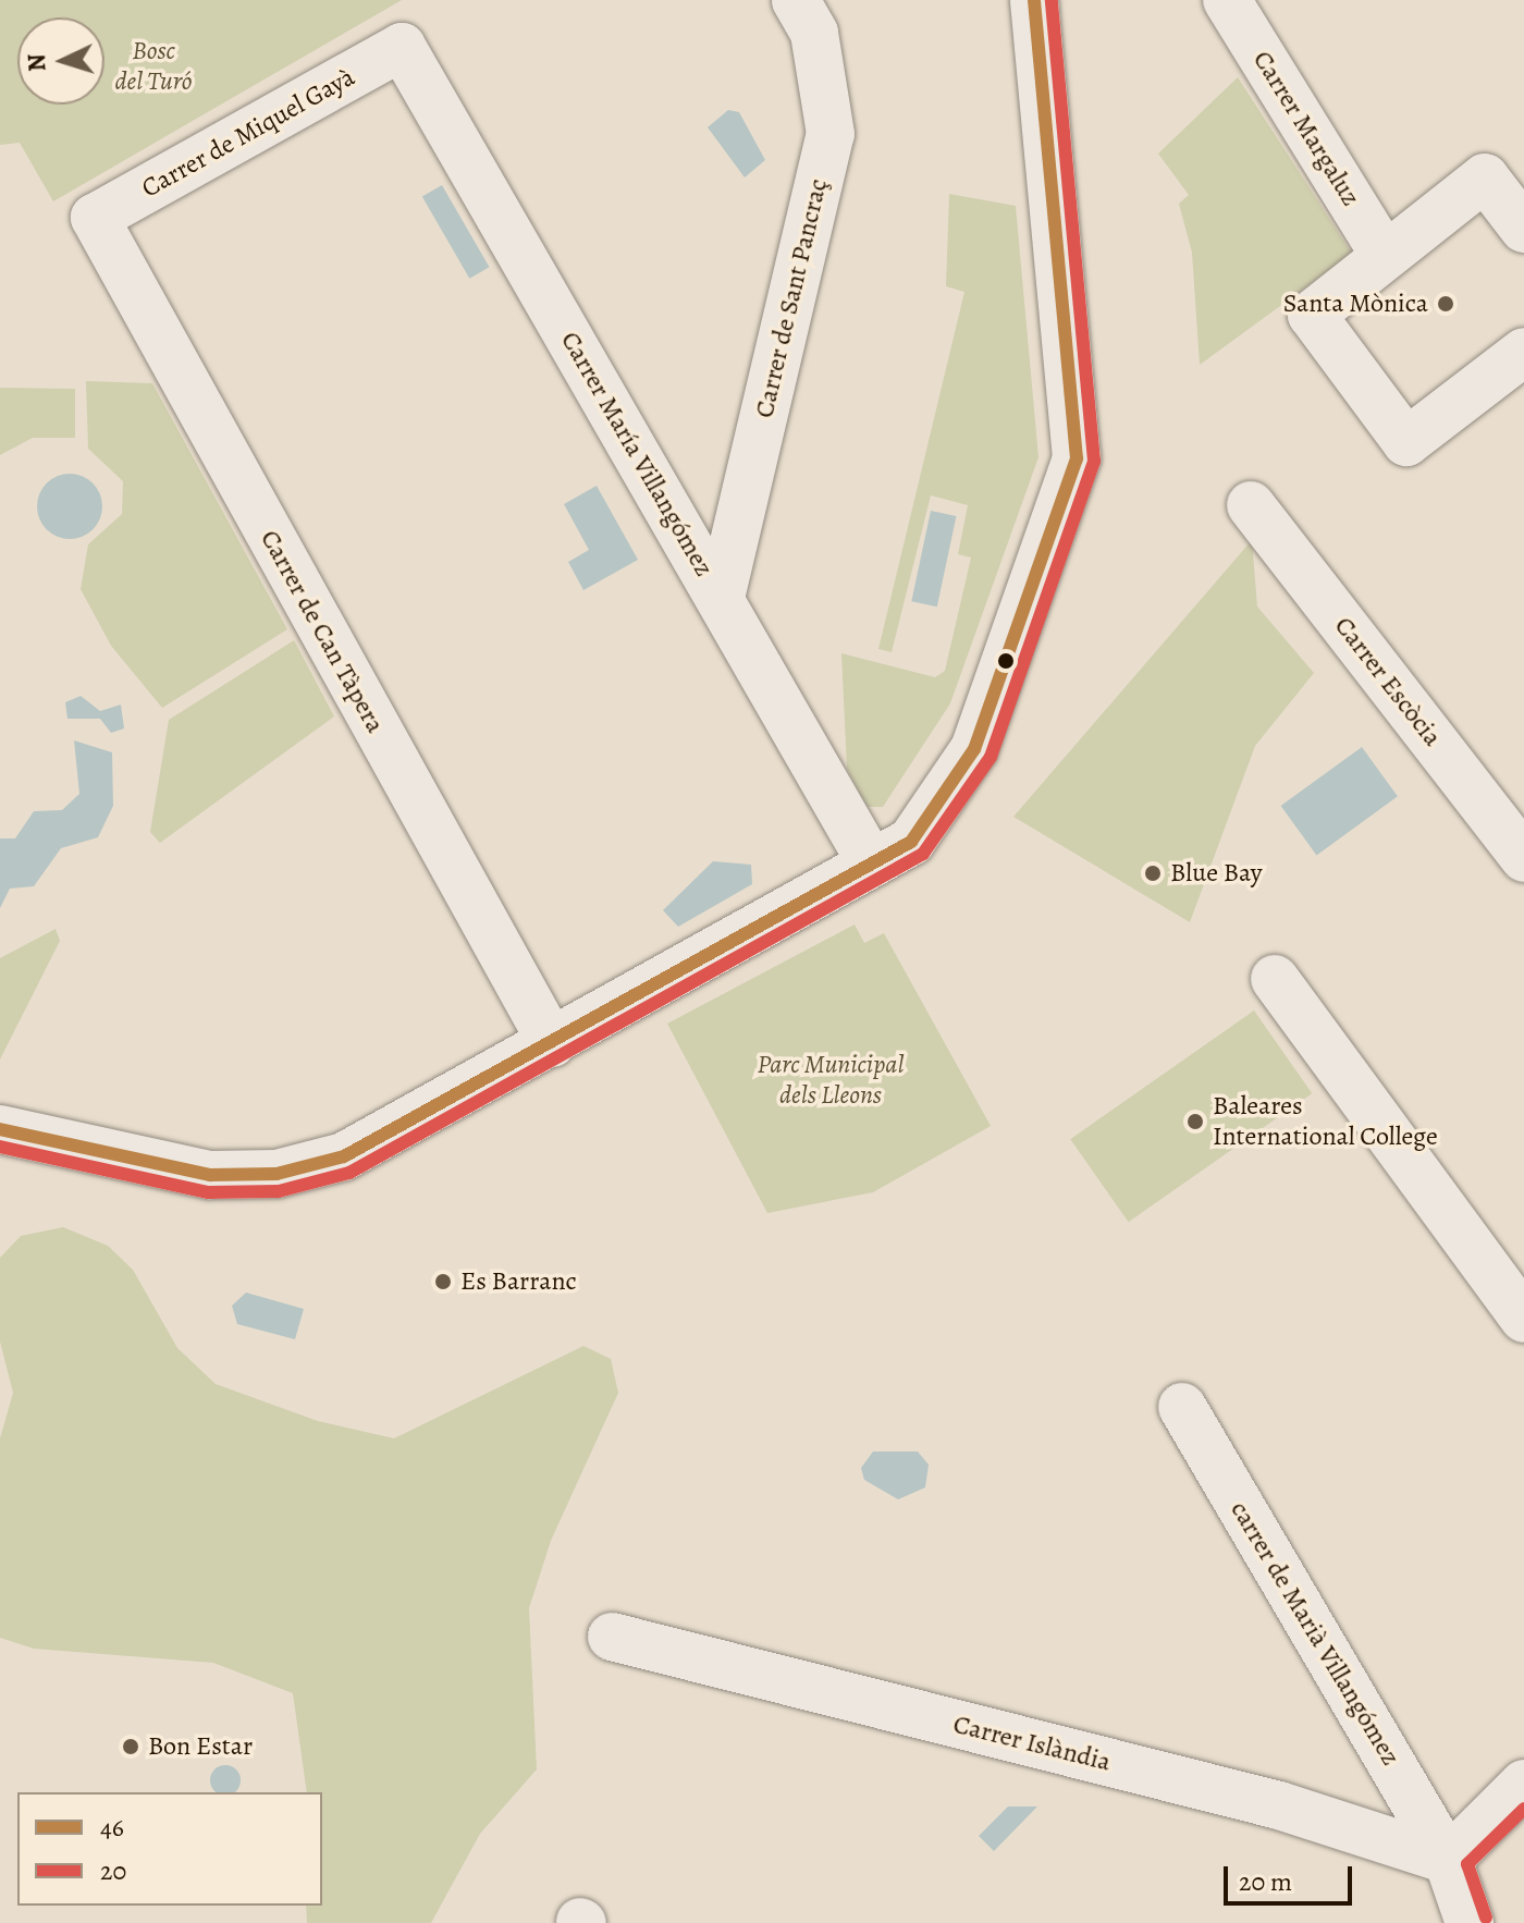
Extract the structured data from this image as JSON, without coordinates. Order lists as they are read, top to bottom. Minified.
{"streets":{"street":["Carrer Margaluz","Carrer de Miquel Gayà","Carrer de Sant Pancraç","Carrer María Villangómez","Carrer de Can Tàpera","Carrer Escòcia","carrer de Marià Villangómez","Carrer Islàndia"]},"crossings":[["Carrer de Miquel Gayà","Carrer María Villangómez"],["Carrer de Miquel Gayà","Carrer de Can Tàpera"],["Carrer de Sant Pancraç","Carrer María Villangómez"],["carrer de Marià Villangómez","Carrer Islàndia"]],"parks":["Bosc del Turó","Parc Municipal dels Lleons"],"places":["Santa Mònica","Blue Bay","Baleares International College","Es Barranc","Bon Estar"],"lines":["transit line 46","transit line 20"],"legend":["46","20"],"scale_bar":"20 m","north":"left"}
